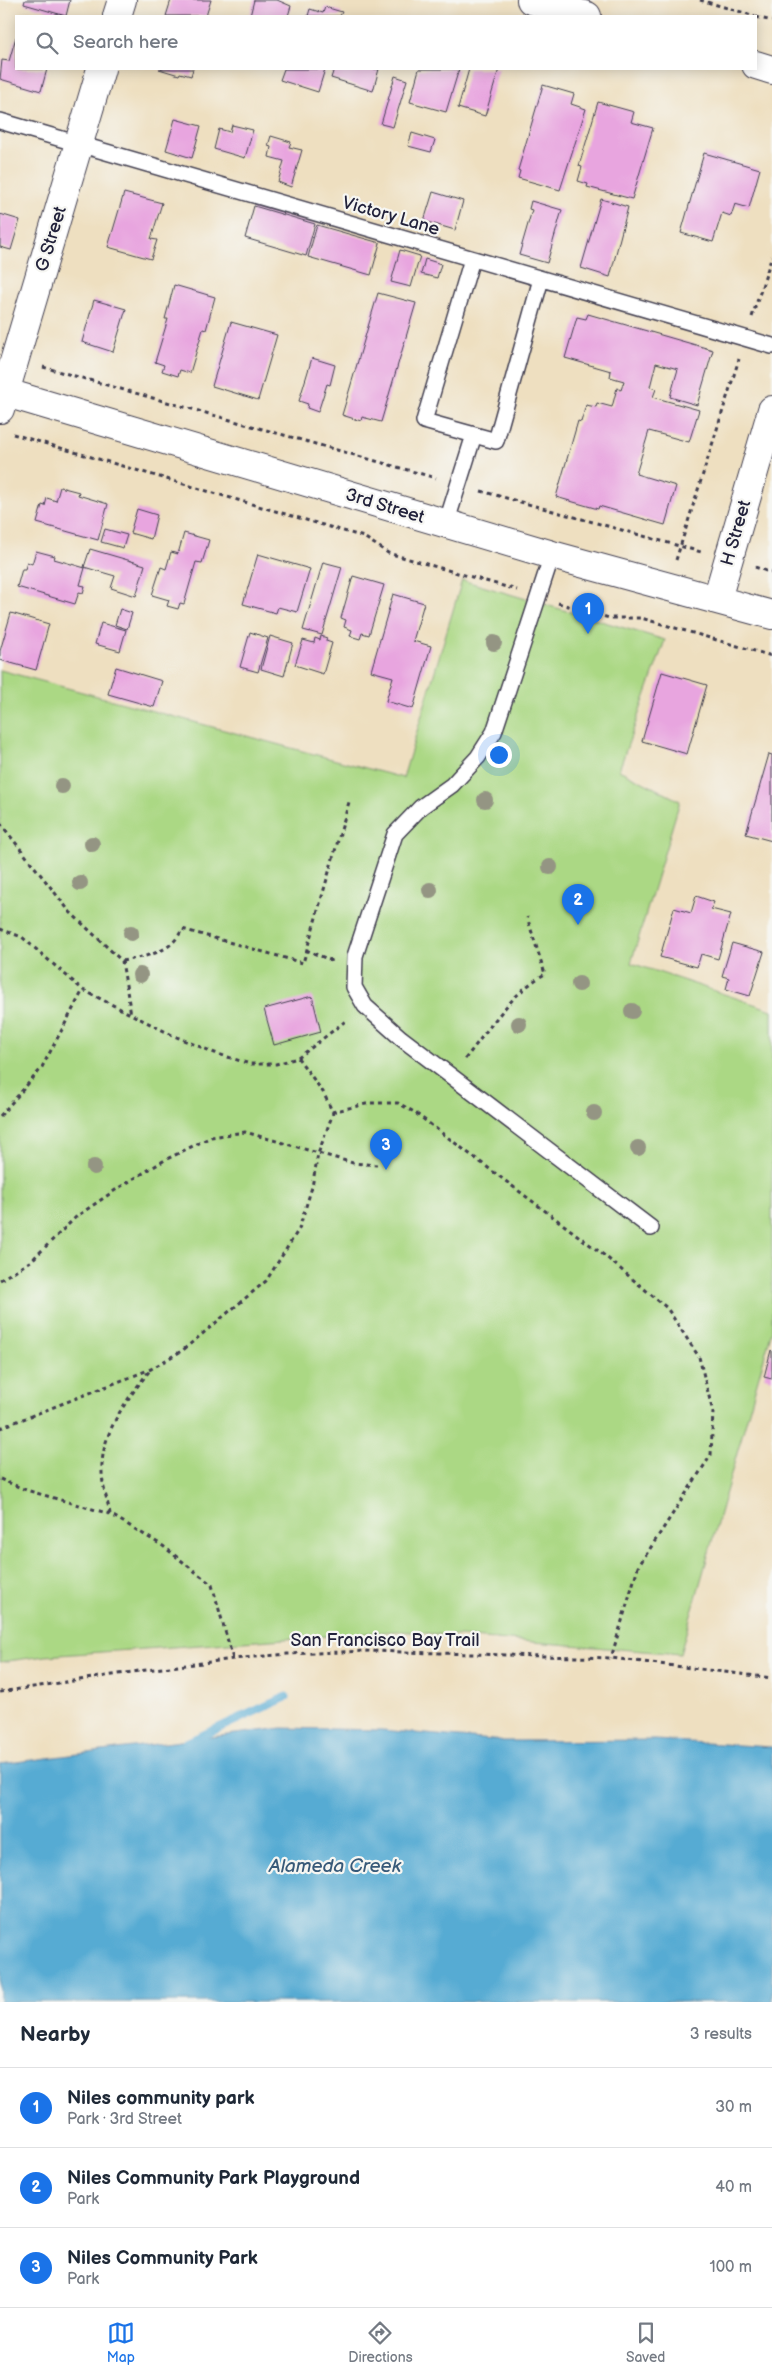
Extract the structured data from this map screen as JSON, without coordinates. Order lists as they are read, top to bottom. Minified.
{"streets":{"street":["G Street","3rd Street","H Street"],"lane":["Victory Lane"],"path":["San Francisco Bay Trail"]},"crossings":[["Victory Lane","G Street"],["G Street","3rd Street"],["3rd Street","H Street"]],"water":["Alameda Creek"],"page":{"search":"Search here","pins":["1","2","3"],"heading":["Nearby","3 results"],"list":[{"mark":"1","name":"Niles community park","note":"Park · 3rd Street","value":"30 m"},{"mark":"2","name":"Niles Community Park Playground","note":"Park","value":"40 m"},{"mark":"3","name":"Niles Community Park","note":"Park","value":"100 m"}],"nav":["Map","Directions","Saved"]}}
